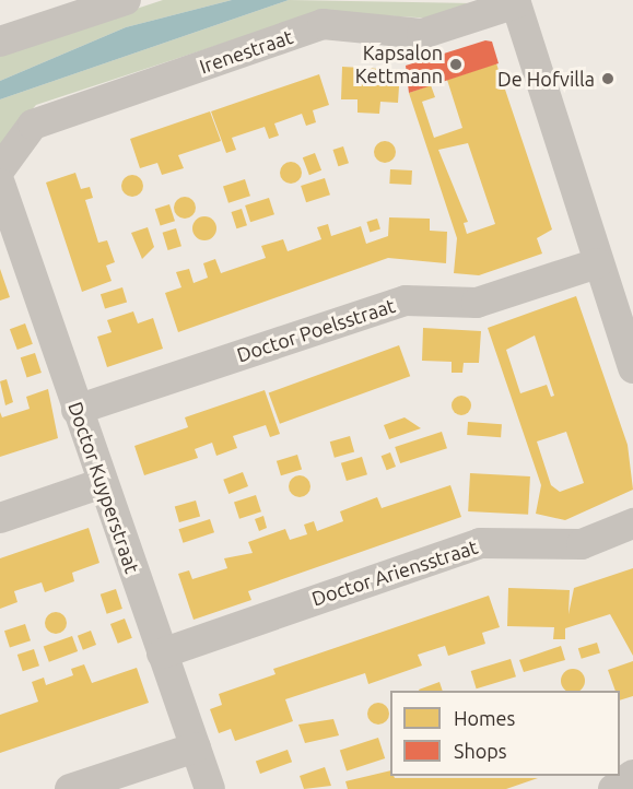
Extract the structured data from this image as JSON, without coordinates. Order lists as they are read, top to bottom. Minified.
{"streets":{"street":["Irenestraat","Doctor Poelsstraat","Doctor Kuyperstraat","Doctor Ariensstraat"]},"crossings":[["Doctor Poelsstraat","Doctor Kuyperstraat"],["Doctor Kuyperstraat","Doctor Ariensstraat"]],"places":["Kapsalon Kettmann","De Hofvilla"],"legend":["Homes","Shops"]}
